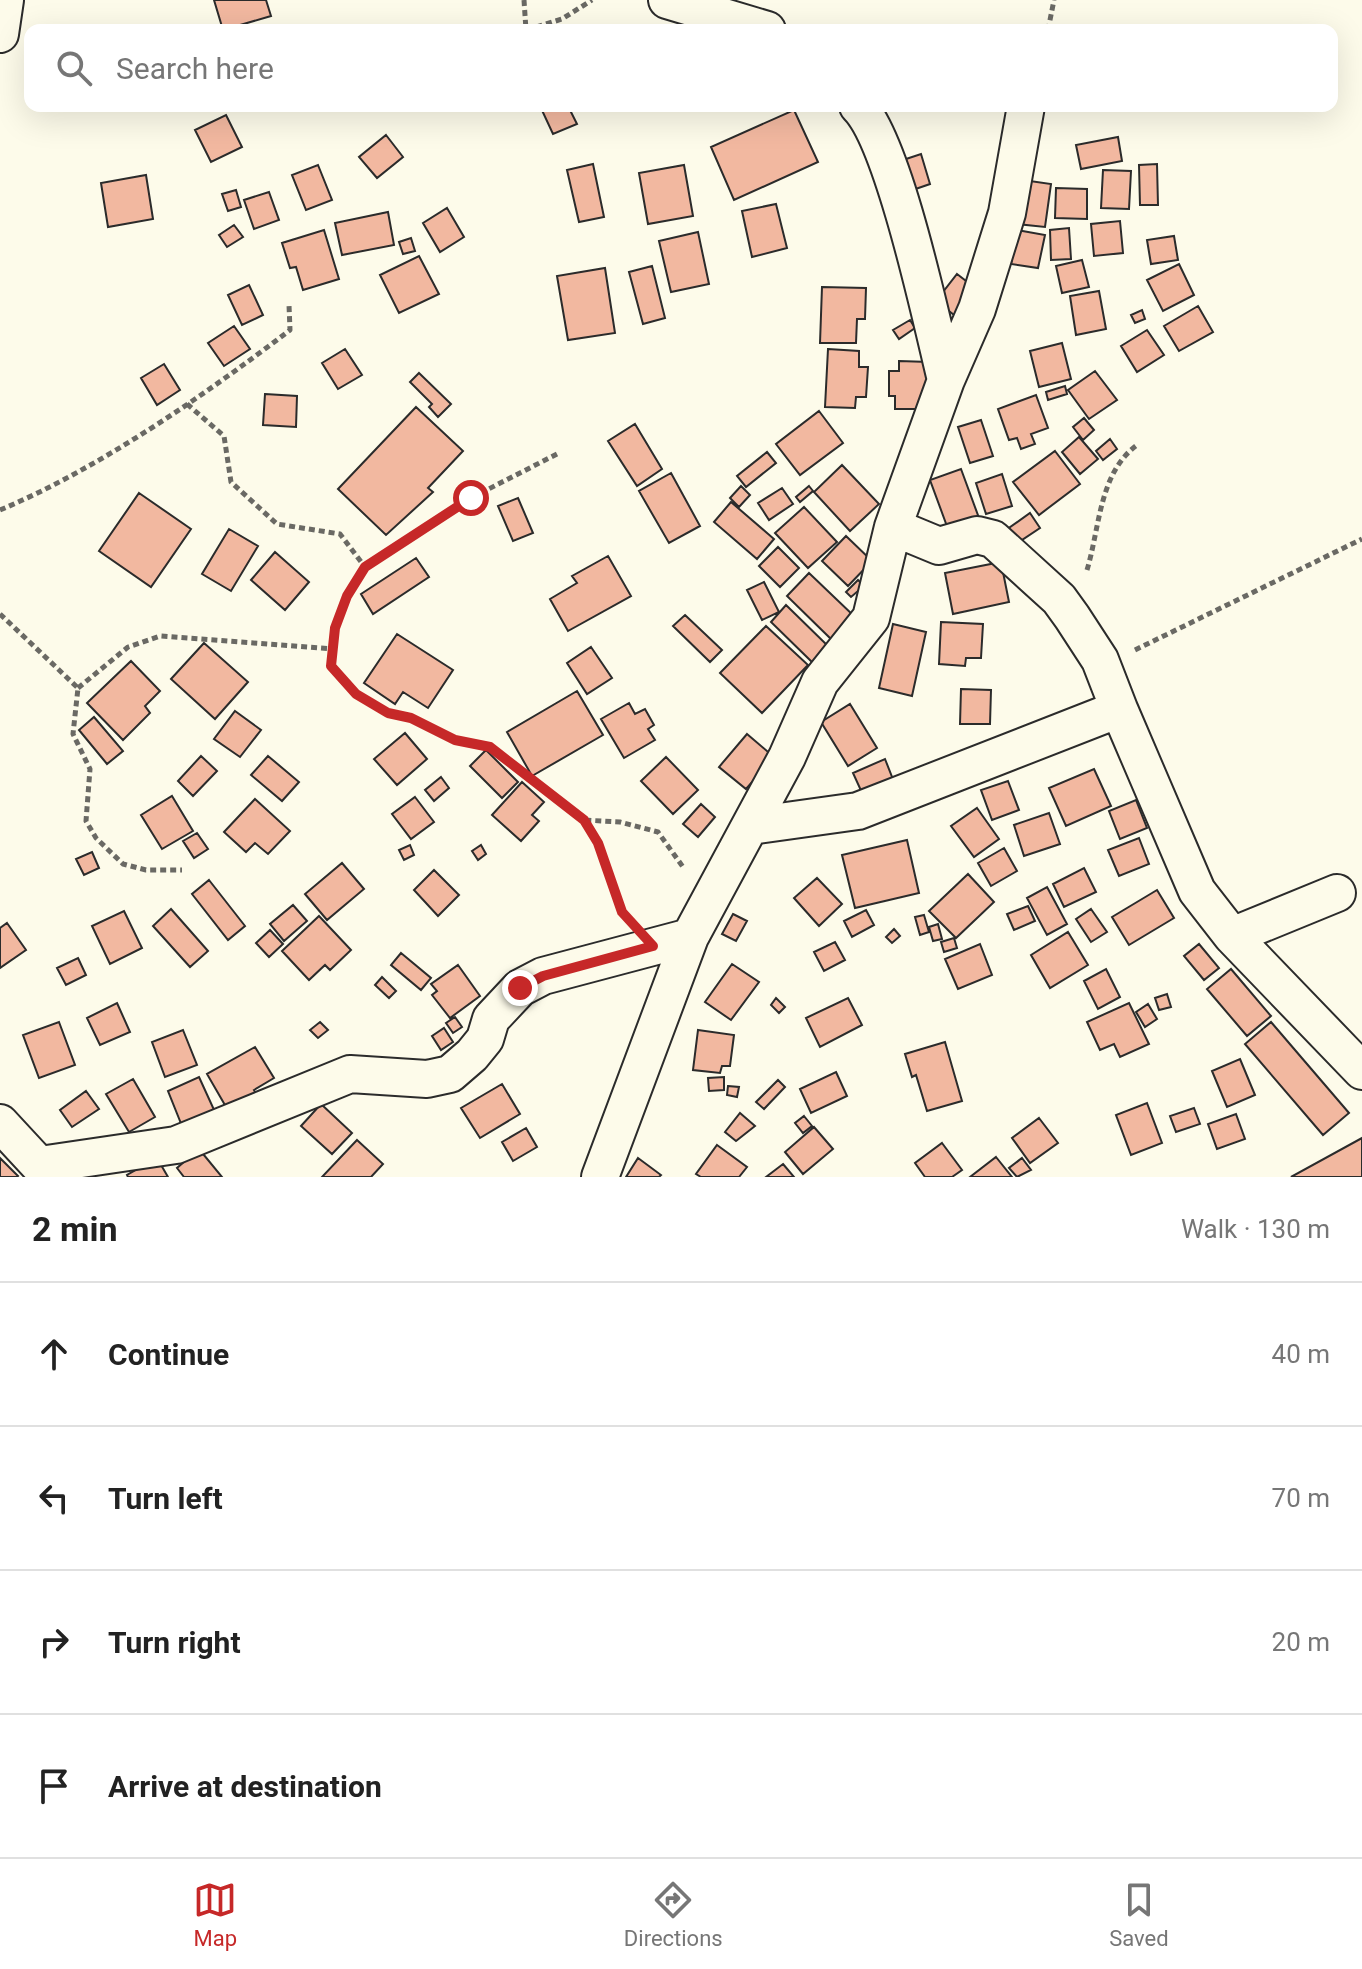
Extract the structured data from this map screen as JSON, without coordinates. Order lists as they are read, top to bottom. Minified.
{"page":{"search":"Search here","heading":["2 min","Walk · 130 m"],"list":[["Continue","40 m"],["Turn left","70 m"],["Turn right","20 m"],"Arrive at destination"],"nav":["Map","Directions","Saved"]}}
